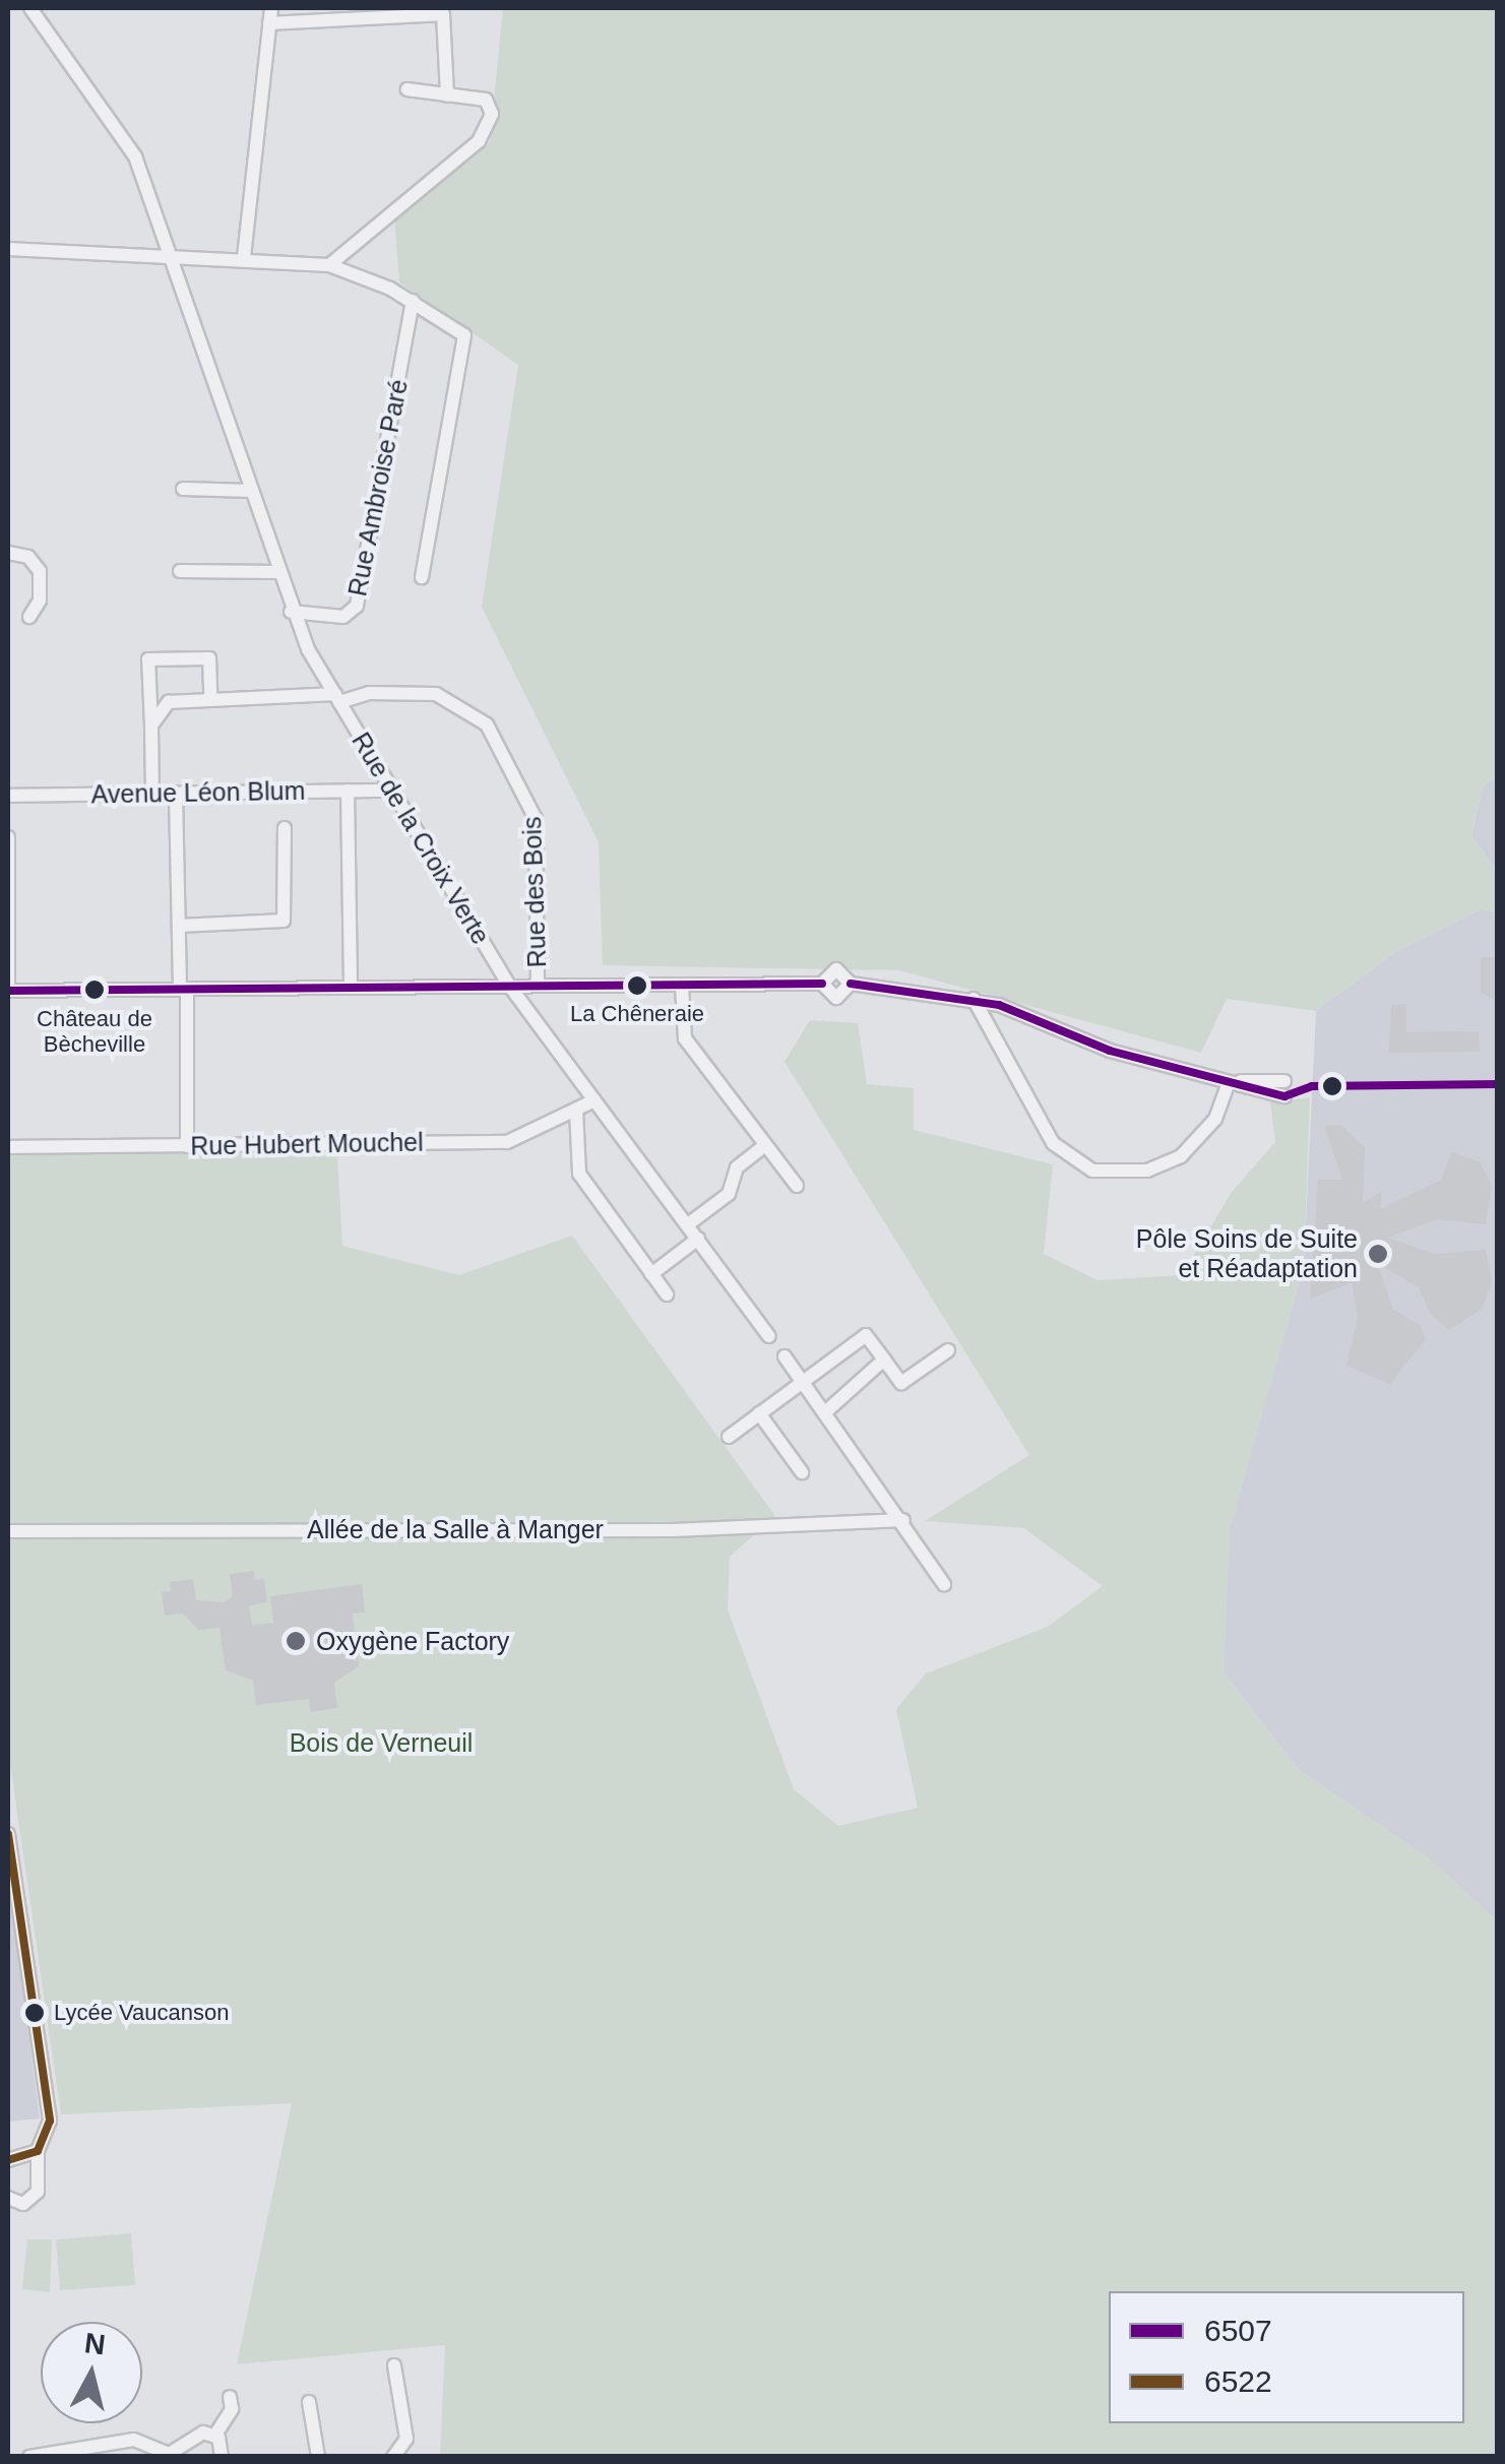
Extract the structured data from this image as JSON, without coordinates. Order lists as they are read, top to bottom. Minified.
{"streets":{"street":["Rue Ambroise Paré","Avenue Léon Blum","Rue de la Croix Verte","Rue des Bois","Rue Hubert Mouchel","Allée de la Salle à Manger"]},"crossings":[["Rue Ambroise Paré","Rue de la Croix Verte"],["Avenue Léon Blum","Rue de la Croix Verte"],["Rue de la Croix Verte","Rue des Bois"],["Rue de la Croix Verte","Rue Hubert Mouchel"]],"parks":["Bois de Verneuil"],"places":["La Chêneraie","Château de Bècheville","Pôle Soins de Suite et Réadaptation","Oxygène Factory","Lycée Vaucanson"],"lines":["transit line 6507","transit line 6522"],"legend":["6507","6522"],"north":"top"}
